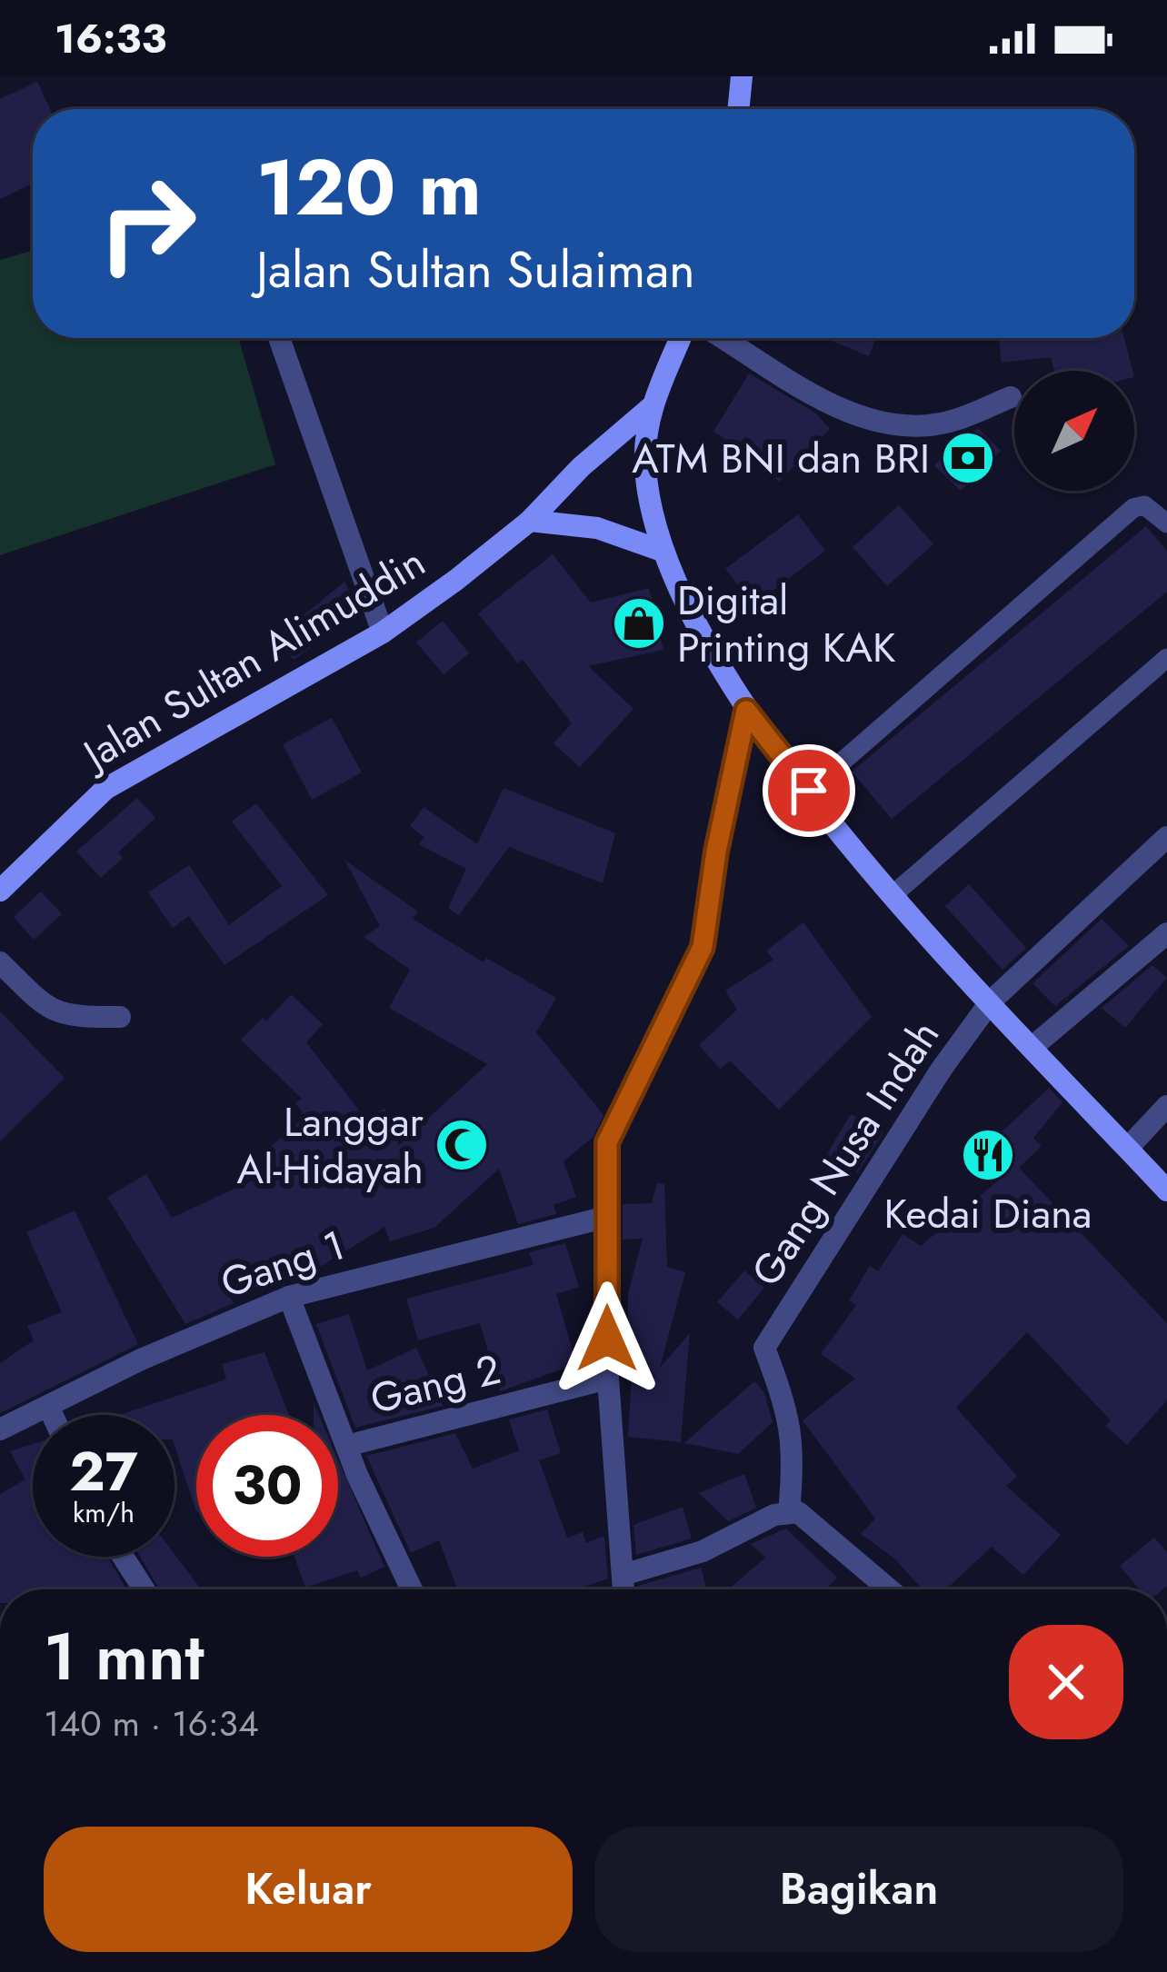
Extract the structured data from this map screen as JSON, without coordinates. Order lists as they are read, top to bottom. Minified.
{"streets":{"main road":["Jalan Sultan Alimuddin"],"street":["Gang Nusa Indah","Gang 1","Gang 2"]},"places":{"bank":["ATM BNI dan BRI"],"shop":["Digital Printing KAK"],"mosque":["Langgar Al-Hidayah"],"restaurant":["Kedai Diana"]},"north":"top right","page":{"status":"16:33","turn":["120 m","Jalan Sultan Sulaiman"],"speed":"27 km/h","limit":"30","heading":["1 mnt","140 m · 16:34"],"buttons":["Keluar","Bagikan"]}}
